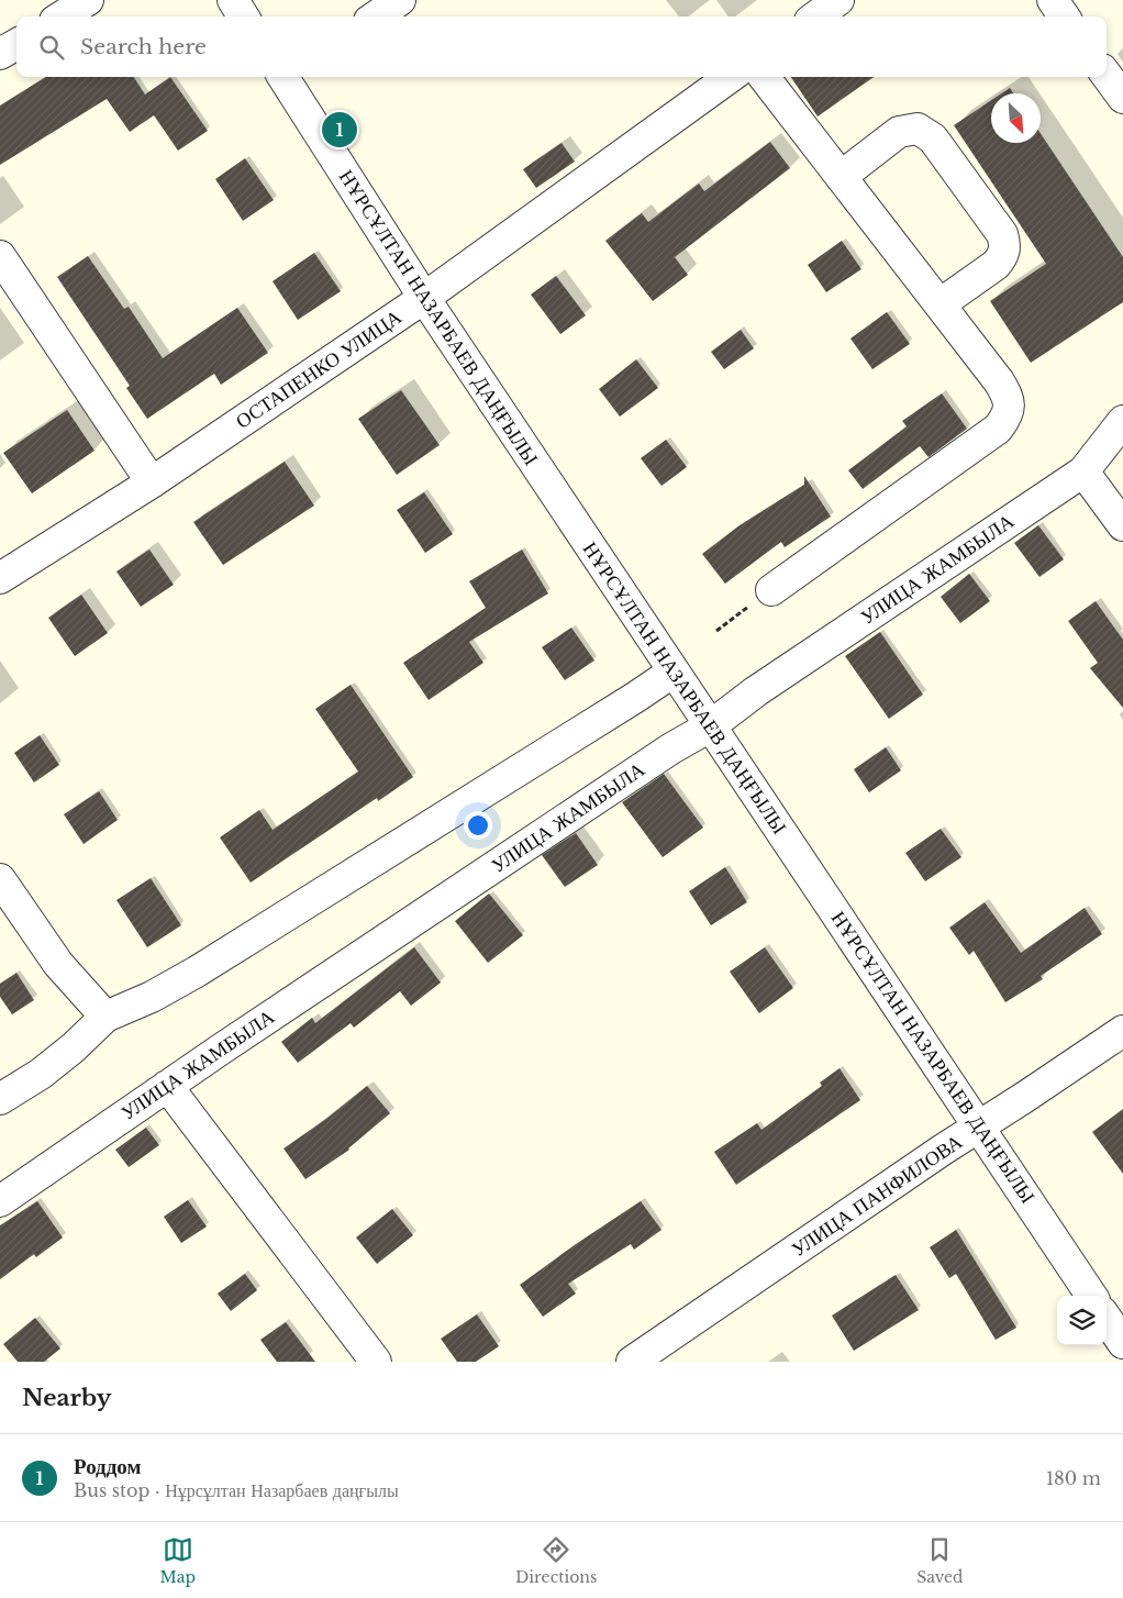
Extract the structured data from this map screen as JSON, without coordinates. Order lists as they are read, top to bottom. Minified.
{"streets":{"street":["НҰРСҰЛТАН НАЗАРБАЕВ ДАҢҒЫЛЫ","ОСТАПЕНКО УЛИЦА","УЛИЦА ЖАМБЫЛА","УЛИЦА ПАНФИЛОВА"]},"crossings":[["НҰРСҰЛТАН НАЗАРБАЕВ ДАҢҒЫЛЫ","ОСТАПЕНКО УЛИЦА"],["НҰРСҰЛТАН НАЗАРБАЕВ ДАҢҒЫЛЫ","УЛИЦА ЖАМБЫЛА"],["НҰРСҰЛТАН НАЗАРБАЕВ ДАҢҒЫЛЫ","УЛИЦА ПАНФИЛОВА"]],"north":"bottom right","page":{"search":"Search here","pins":"1","heading":"Nearby","list":[{"mark":"1","name":"Роддом","note":"Bus stop · Нұрсұлтан Назарбаев даңғылы","value":"180 m"}],"nav":["Map","Directions","Saved"]}}
